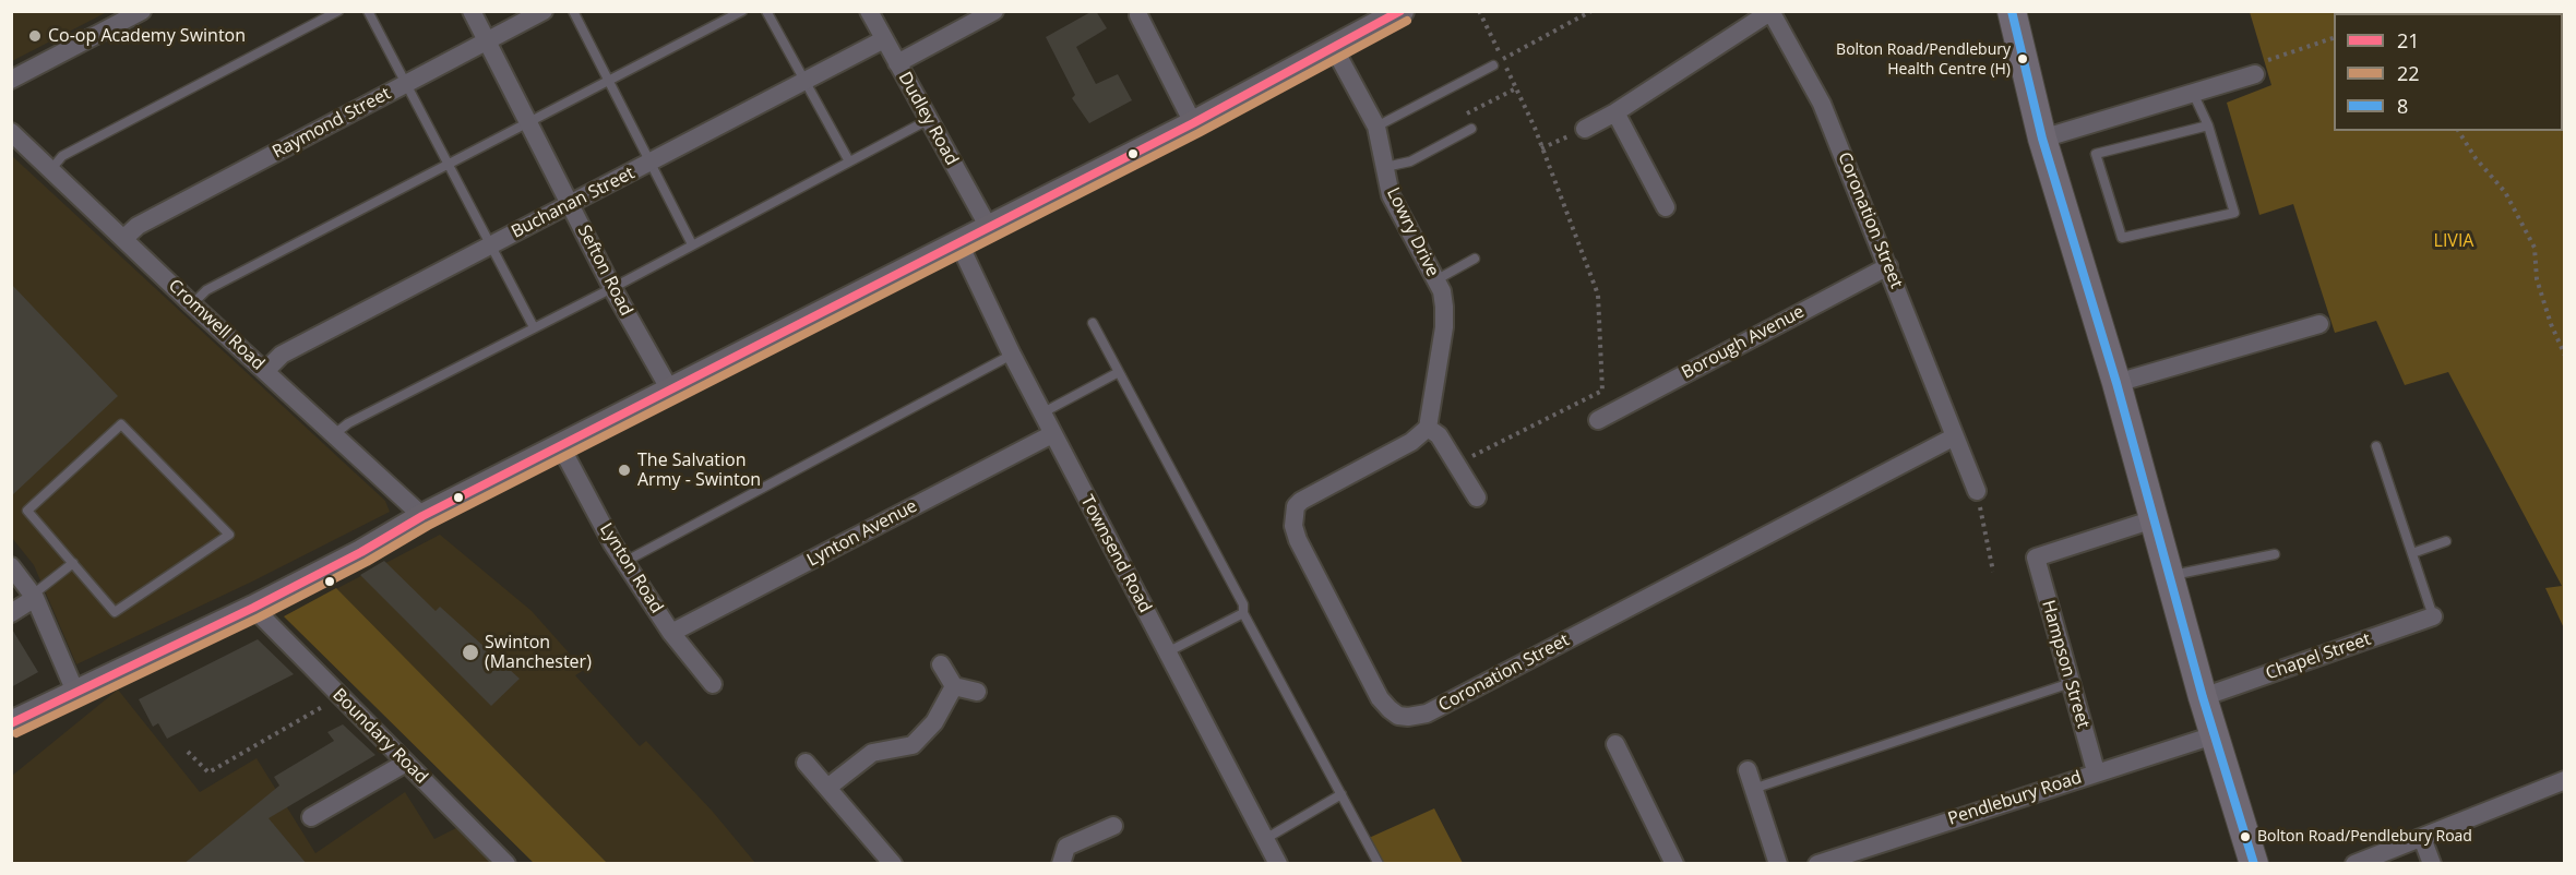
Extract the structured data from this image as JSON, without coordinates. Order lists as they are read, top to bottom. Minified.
{"streets":{"street":["Dudley Road","Raymond Street","Buchanan Street","Coronation Street","Lowry Drive","Sefton Road","Cromwell Road","Borough Avenue","Lynton Avenue","Townsend Road","Lynton Road","Chapel Street","Hampson Street","Boundary Road","Pendlebury Road"]},"crossings":[["Dudley Road","Buchanan Street"],["Raymond Street","Sefton Road"],["Raymond Street","Cromwell Road"],["Buchanan Street","Sefton Road"],["Buchanan Street","Cromwell Road"],["Coronation Street","Lowry Drive"],["Coronation Street","Borough Avenue"],["Lynton Avenue","Townsend Road"],["Lynton Avenue","Lynton Road"],["Hampson Street","Pendlebury Road"]],"parks":["LIVIA"],"places":["Co-op Academy Swinton","Bolton Road/Pendlebury Health Centre (H)","The Salvation Army - Swinton","Swinton (Manchester)","Bolton Road/Pendlebury Road"],"lines":["transit line 21","transit line 8","transit line 22"],"legend":["21","22","8"]}
